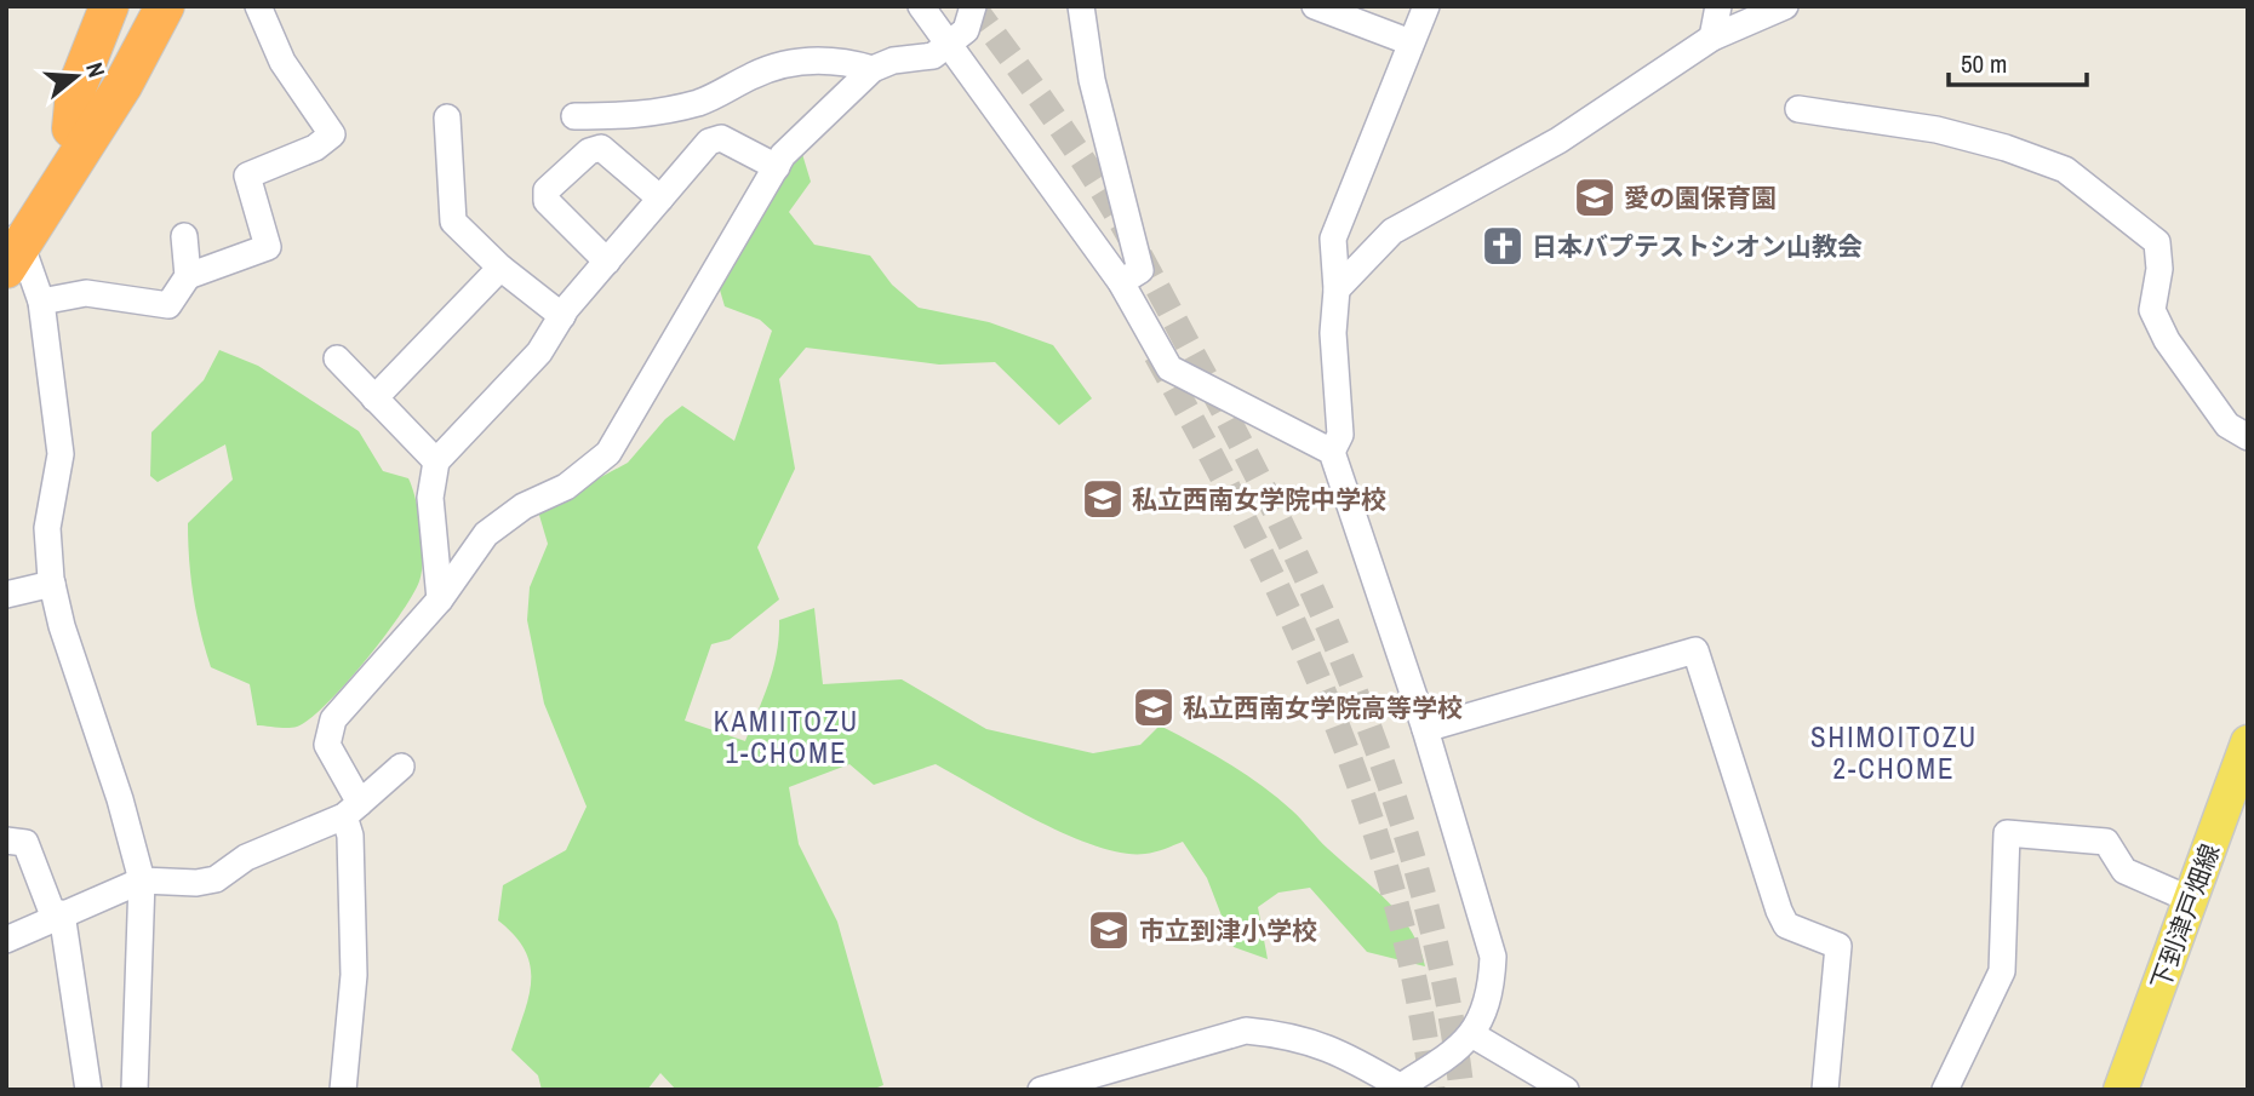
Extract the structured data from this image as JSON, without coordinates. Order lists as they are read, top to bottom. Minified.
{"streets":{"main road":["下到津戸畑線"]},"districts":["KAMIITOZU 1-CHOME","SHIMOITOZU 2-CHOME"],"places":{"school or university":["愛の園保育園","私立西南女学院中学校","私立西南女学院高等学校","市立到津小学校"],"church":["日本バプテストシオン山教会"]},"scale_bar":"50 m","north":"right"}
